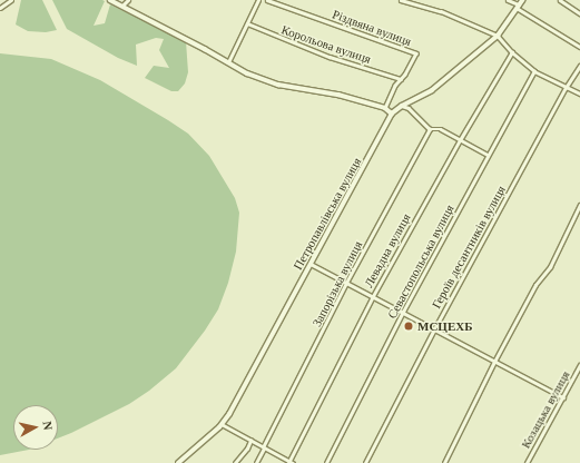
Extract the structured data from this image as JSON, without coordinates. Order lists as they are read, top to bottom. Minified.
{"streets":{"street":["Різдвяна вулиця","Корольова вулиця","Петропавлівська вулиця","Героїв десантників вулиця","Левадна вулиця","Севастопольська вулиця","Запорізька вулиця","Козацька вулиця"]},"crossings":[["Різдвяна вулиця","Корольова вулиця"]],"places":["МСЦЕХБ"],"north":"right"}
